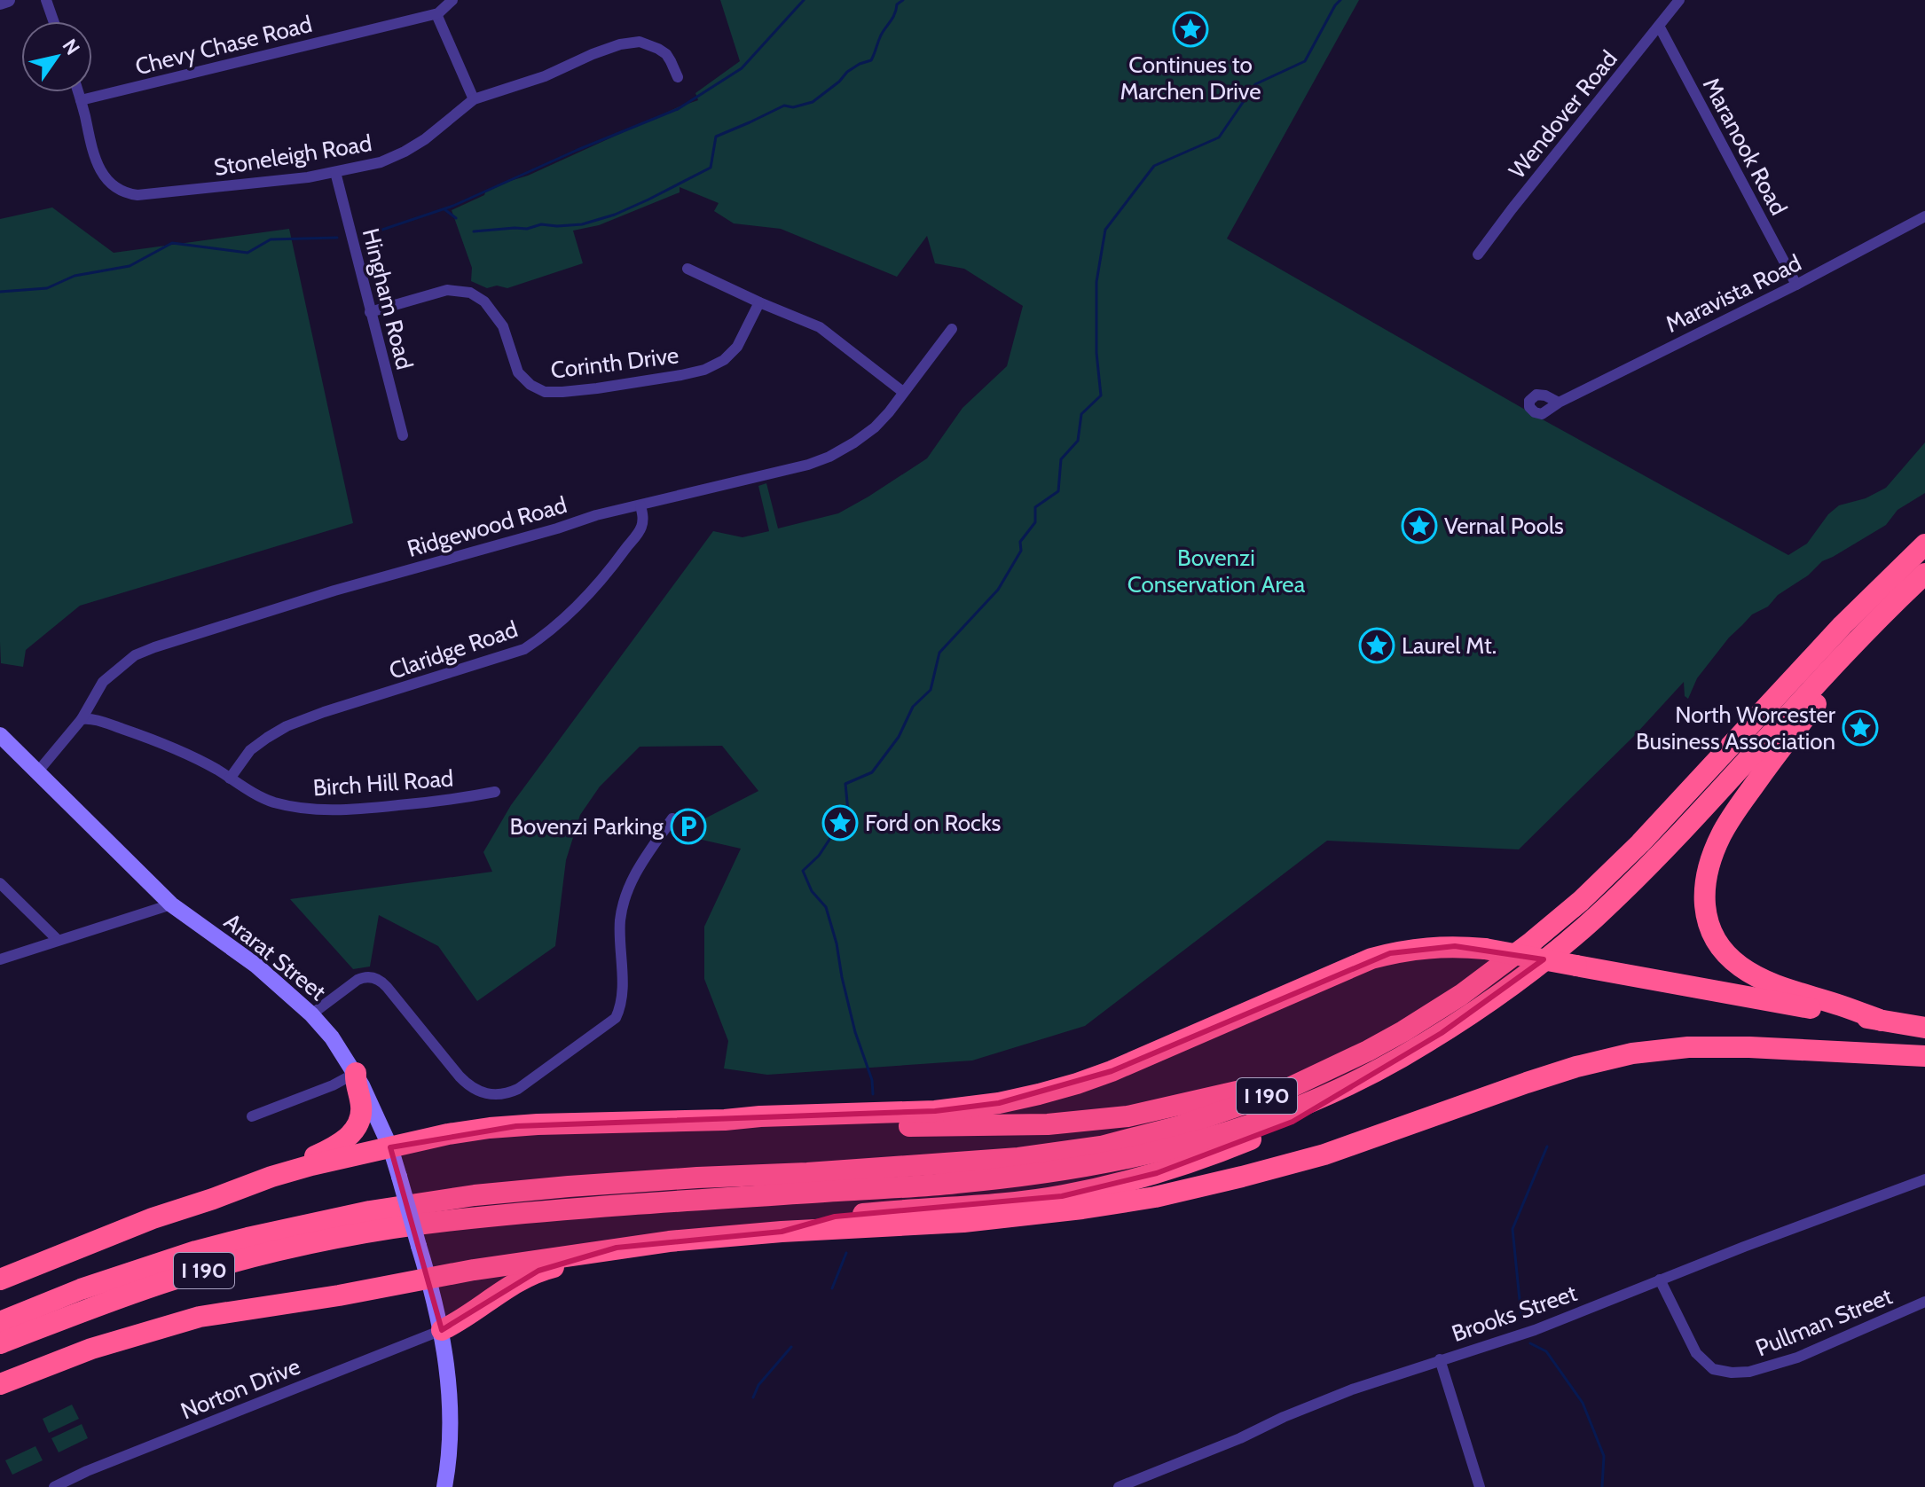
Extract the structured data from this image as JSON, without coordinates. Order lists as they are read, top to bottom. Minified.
{"streets":{"highway":["I 190"],"main road":["Ararat Street"],"street":["Chevy Chase Road","Wendover Road","Maranook Road","Stoneleigh Road","Maravista Road","Hingham Road","Corinth Drive","Ridgewood Road","Claridge Road","Birch Hill Road","Brooks Street","Pullman Street","Norton Drive"]},"crossings":[["Chevy Chase Road","Stoneleigh Road"],["Wendover Road","Maranook Road"],["Maranook Road","Maravista Road"],["Stoneleigh Road","Hingham Road"],["Hingham Road","Corinth Drive"],["Ridgewood Road","Claridge Road"],["Ridgewood Road","Birch Hill Road"],["Ridgewood Road","Ararat Street"],["Claridge Road","Birch Hill Road"],["Ararat Street","Norton Drive"],["Brooks Street","Pullman Street"]],"parks":["Bovenzi Conservation Area"],"places":{"place":["Continues to Marchen Drive","Vernal Pools","Laurel Mt.","North Worcester Business Association","Ford on Rocks"],"parking":["Bovenzi Parking"]},"north":"top right"}
